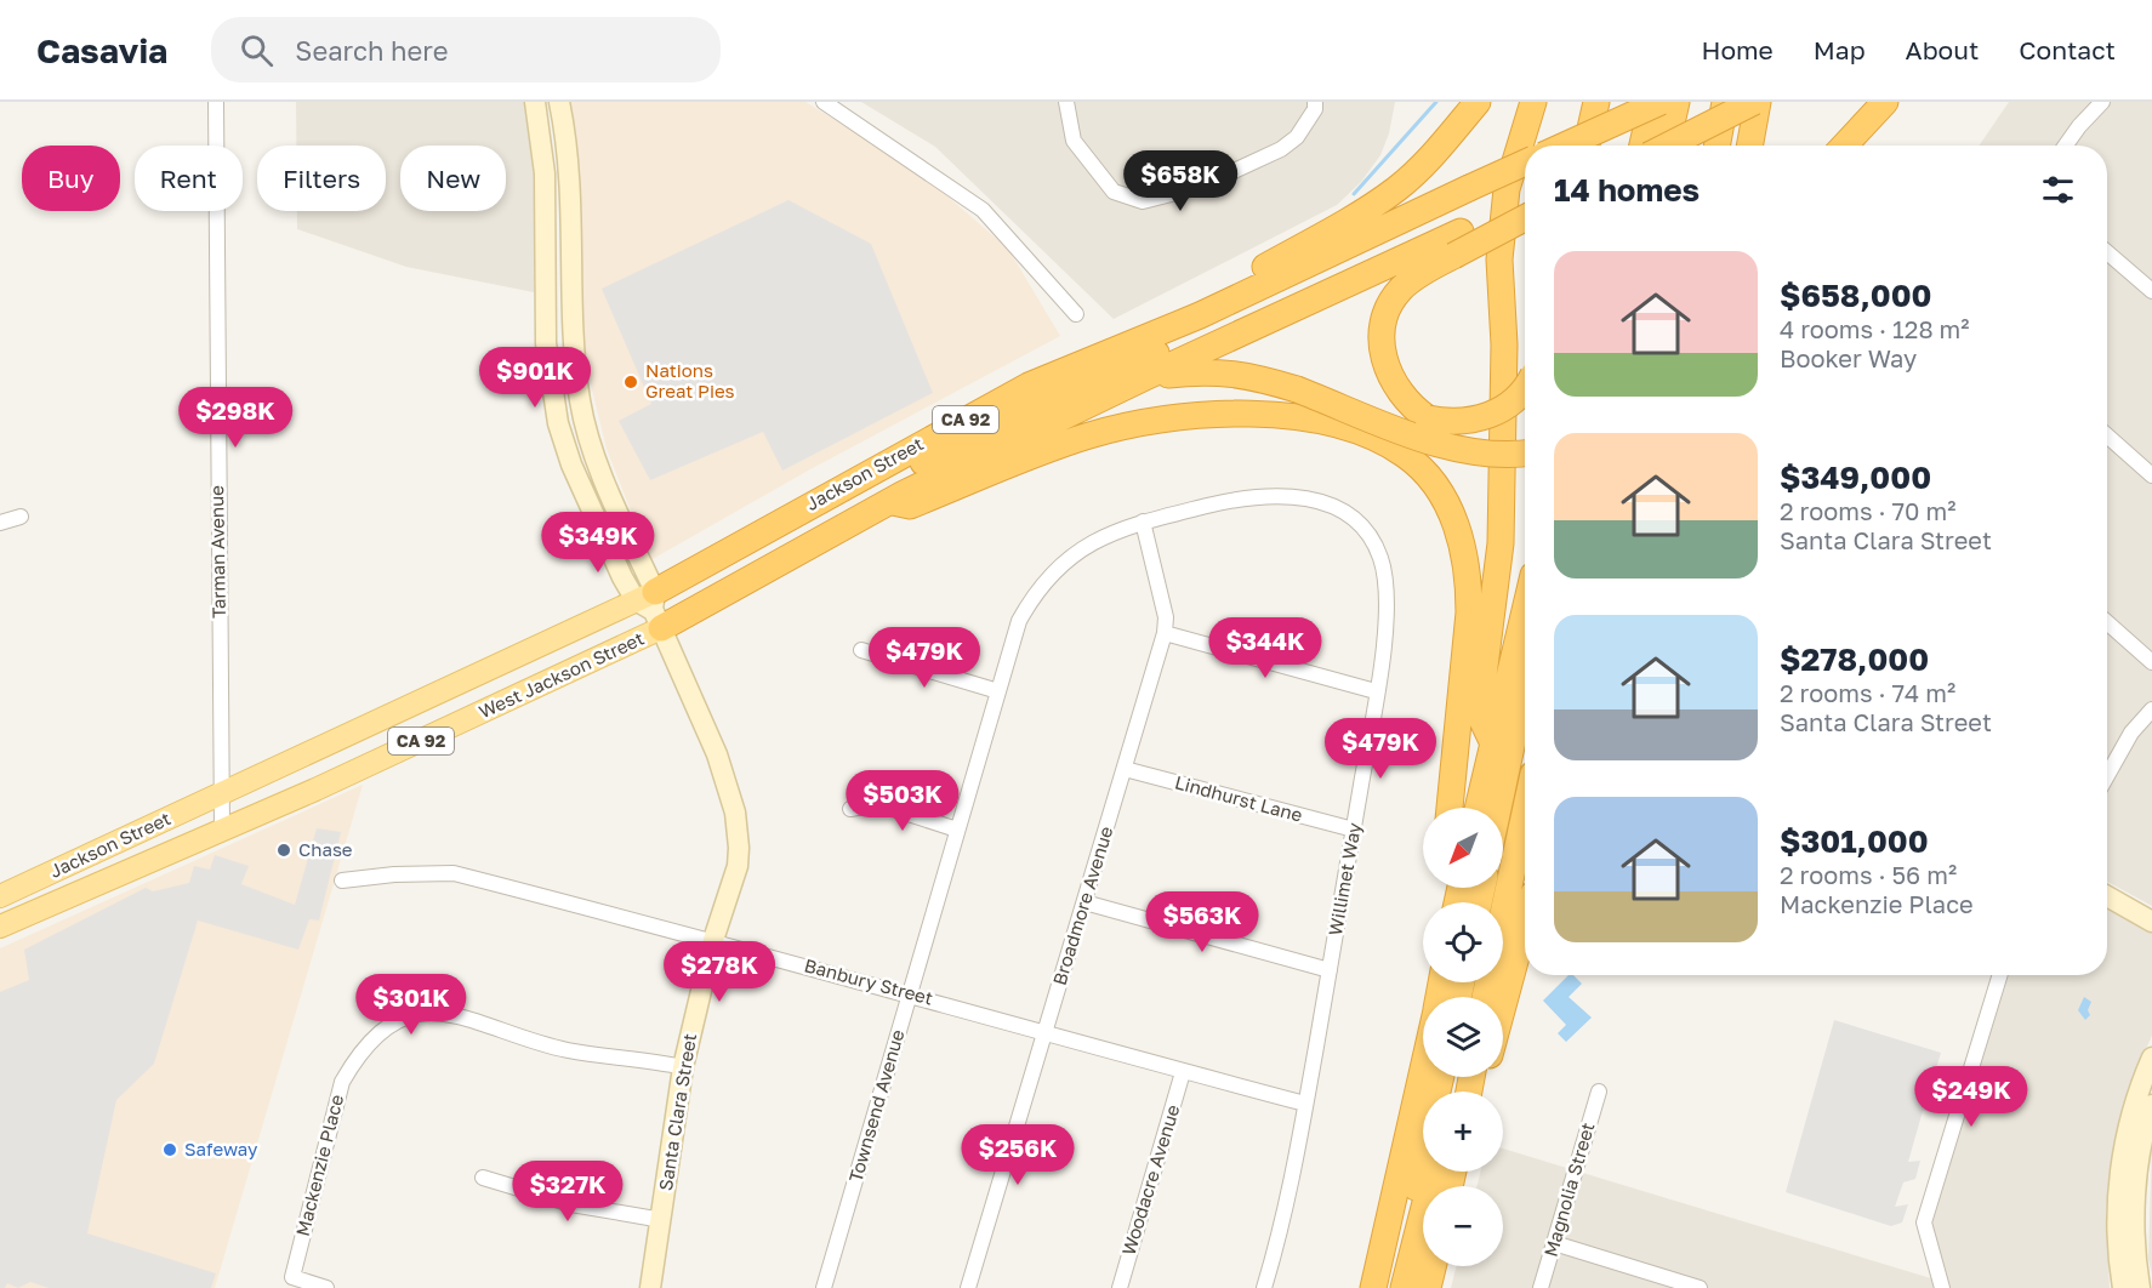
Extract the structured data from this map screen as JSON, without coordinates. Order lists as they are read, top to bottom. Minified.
{"streets":{"highway":["CA 92","Jackson Street"],"main road":["West Jackson Street","Santa Clara Street"],"street":["Tarman Avenue","Lindhurst Lane","Willimet Way","Broadmore Avenue","Banbury Street","Townsend Avenue","Mackenzie Place","Woodacre Avenue","Magnolia Street"]},"crossings":[["CA 92","Jackson Street"],["CA 92","West Jackson Street"],["CA 92","Santa Clara Street"],["Jackson Street","Tarman Avenue"],["Jackson Street","West Jackson Street"],["Jackson Street","Santa Clara Street"],["Tarman Avenue","West Jackson Street"],["West Jackson Street","Santa Clara Street"],["Lindhurst Lane","Willimet Way"],["Lindhurst Lane","Broadmore Avenue"],["Willimet Way","Broadmore Avenue"],["Willimet Way","Banbury Street"],["Willimet Way","Townsend Avenue"],["Broadmore Avenue","Banbury Street"],["Broadmore Avenue","Townsend Avenue"],["Banbury Street","Townsend Avenue"],["Banbury Street","Santa Clara Street"],["Banbury Street","Woodacre Avenue"],["Santa Clara Street","Mackenzie Place"]],"places":["Nations Great Pies","Chase","Safeway"],"north":"bottom left","page":{"header":"Casavia","search":"Search here","nav":["Home","Map","About","Contact"],"chip":["Buy","Rent","Filters","New"],"heading":"14 homes","price":["$658K","$901K","$298K","$349K","$344K","$479K","$479K","$503K","$563K","$278K","$301K","$249K","$256K","$327K"],"list":[{"name":"$658,000","note":"4 rooms · 128 m² · Booker Way"},{"name":"$349,000","note":"2 rooms · 70 m² · Santa Clara Street"},{"name":"$278,000","note":"2 rooms · 74 m² · Santa Clara Street"},{"name":"$301,000","note":"2 rooms · 56 m² · Mackenzie Place"}],"map_buttons":["+","−"]}}
